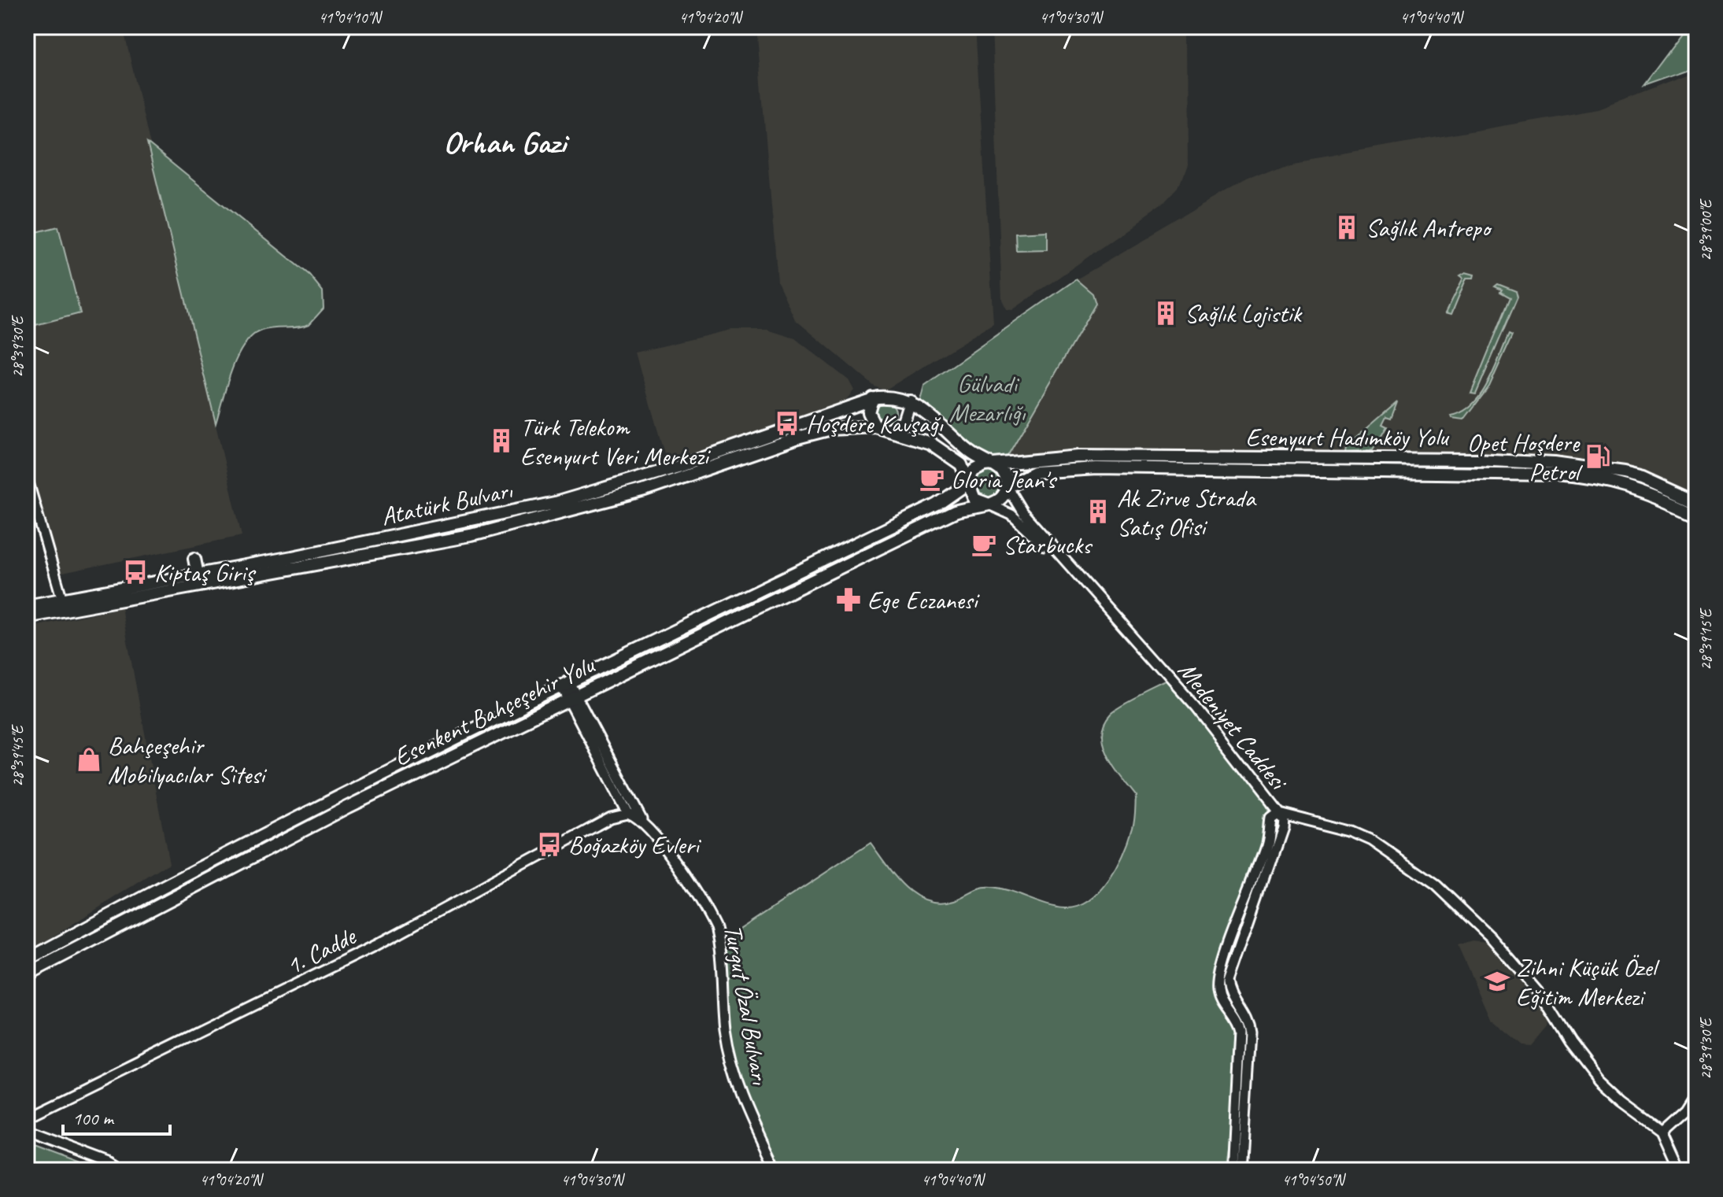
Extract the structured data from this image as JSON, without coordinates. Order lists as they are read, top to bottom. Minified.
{"streets":{"main road":["Esenyurt Hadımköy Yolu","Atatürk Bulvarı","Esenkent Bahçeşehir Yolu"],"street":["Medeniyet Caddesi","1. Cadde","Turgut Özal Bulvarı"]},"crossings":[["Esenyurt Hadımköy Yolu","Atatürk Bulvarı"],["Esenyurt Hadımköy Yolu","Esenkent Bahçeşehir Yolu"],["Atatürk Bulvarı","Esenkent Bahçeşehir Yolu"],["Esenkent Bahçeşehir Yolu","Turgut Özal Bulvarı"],["1. Cadde","Turgut Özal Bulvarı"]],"districts":["Orhan Gazi"],"parks":["Gülvadi Mezarlığı"],"places":{"building":["Sağlık Antrepo","Sağlık Lojistik","Türk Telekom Esenyurt Veri Merkezi","Ak Zirve Strada Satış Ofisi"],"bus stop":["Hoşdere Kavşağı","Kiptaş Giriş","Boğazköy Evleri"],"fuel station":["Opet Hoşdere Petrol"],"cafe":["Gloria Jean's","Starbucks"],"pharmacy":["Ege Eczanesi"],"shop":["Bahçeşehir Mobilyacılar Sitesi"],"school or university":["Zihni Küçük Özel Eğitim Merkezi"]},"scale_bar":"100 m","coordinates":["41°04'10\"N","41°04'20\"N","41°04'30\"N","41°04'40\"N","28°39'00\"E","28°39'30\"E","28°39'15\"E","28°39'45\"E","41°04'50\"N"]}
